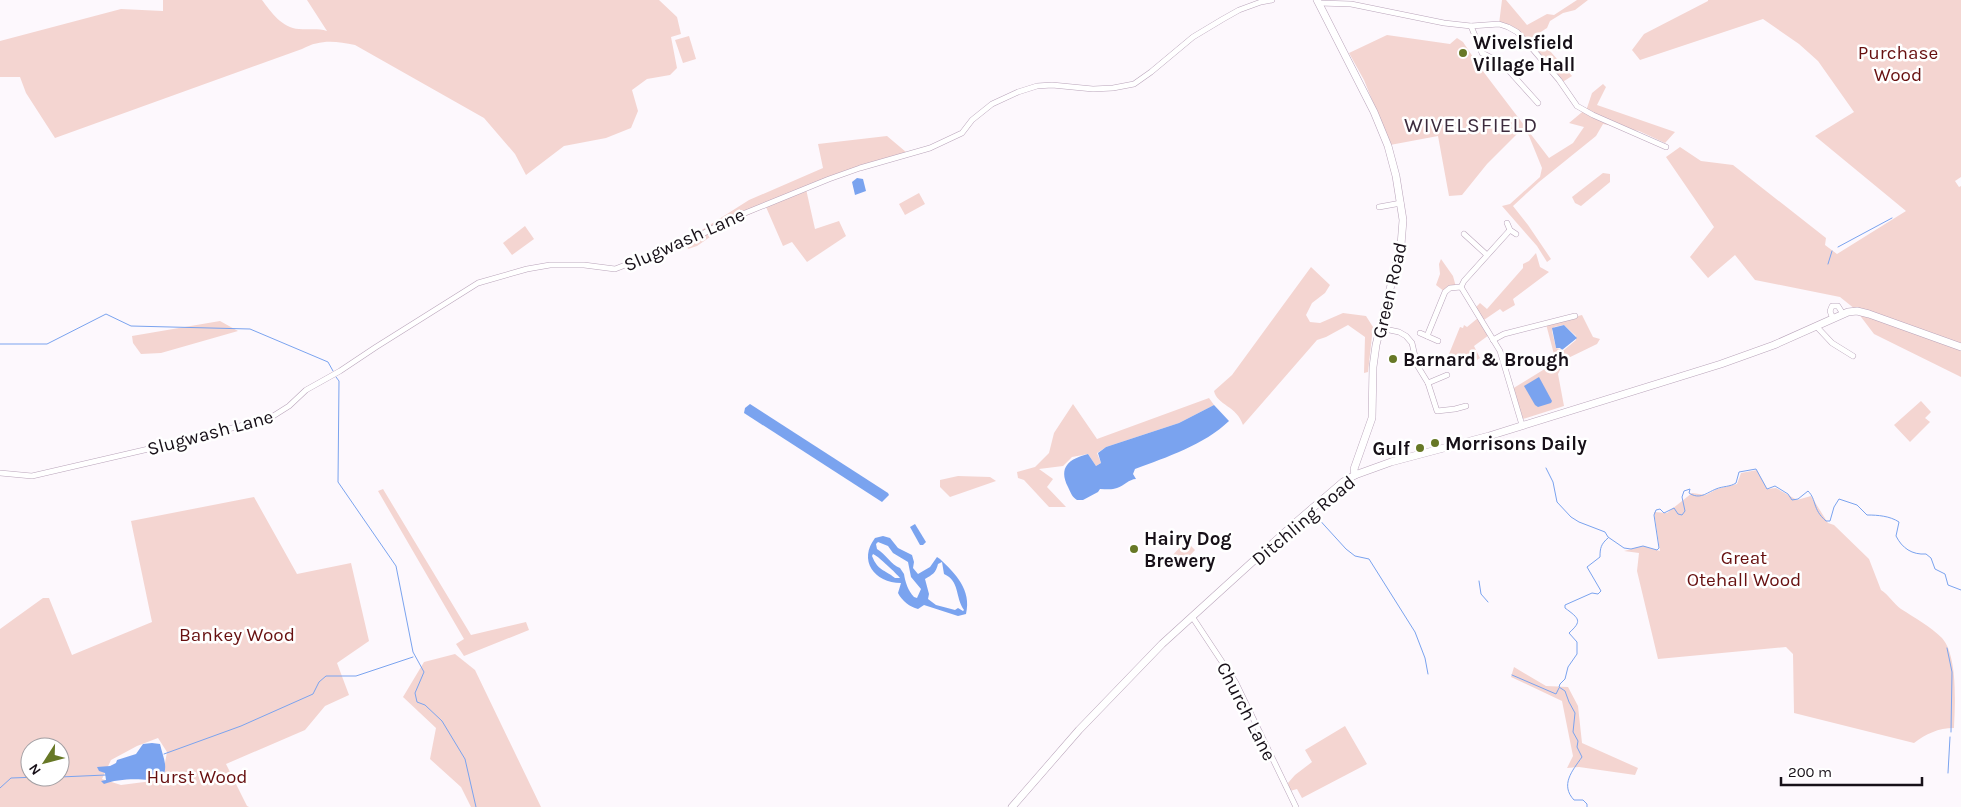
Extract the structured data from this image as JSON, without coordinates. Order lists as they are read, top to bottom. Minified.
{"streets":{"main road":["Green Road","Ditchling Road"],"street":["Slugwash Lane","Church Lane"]},"crossings":[["Green Road","Ditchling Road"],["Ditchling Road","Church Lane"]],"districts":["WIVELSFIELD"],"parks":["Purchase Wood","Great Otehall Wood","Bankey Wood","Hurst Wood"],"places":["Wivelsfield Village Hall","Barnard & Brough","Morrisons Daily","Gulf","Hairy Dog Brewery"],"scale_bar":"200 m","north":"bottom left"}
